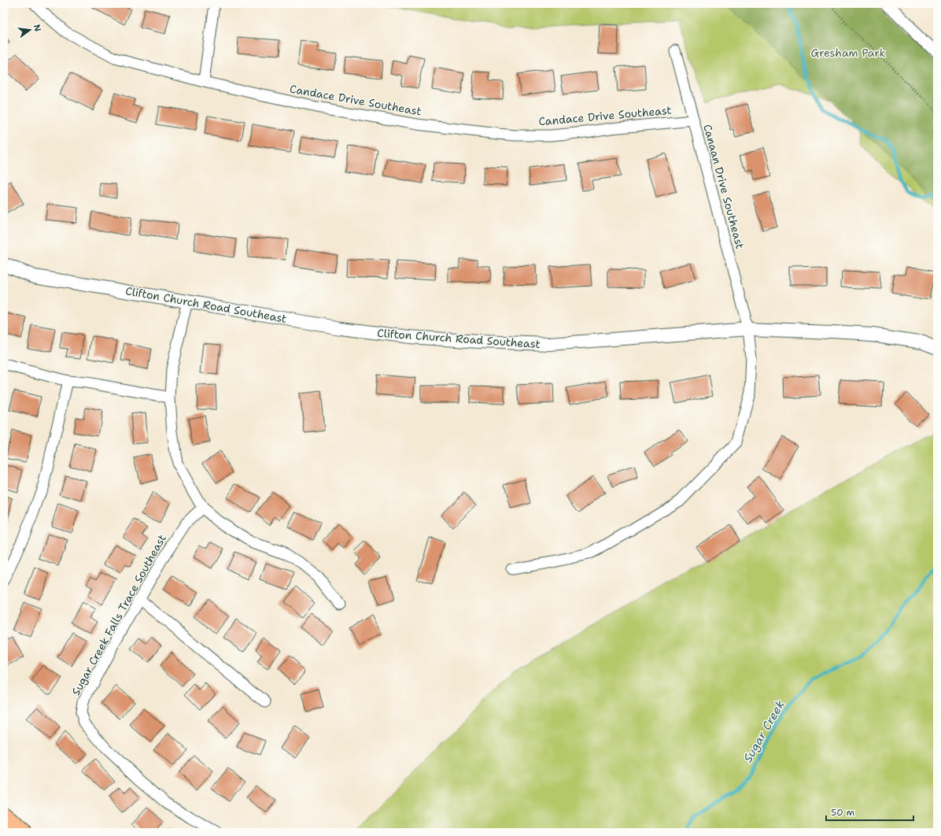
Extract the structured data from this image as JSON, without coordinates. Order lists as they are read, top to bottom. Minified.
{"streets":{"street":["Candace Drive Southeast","Canaan Drive Southeast","Clifton Church Road Southeast","Sugar Creek Falls Trace Southeast"]},"crossings":[["Candace Drive Southeast","Canaan Drive Southeast"],["Canaan Drive Southeast","Clifton Church Road Southeast"]],"water":["Sugar Creek"],"parks":["Gresham Park"],"scale_bar":"50 m","north":"right"}
